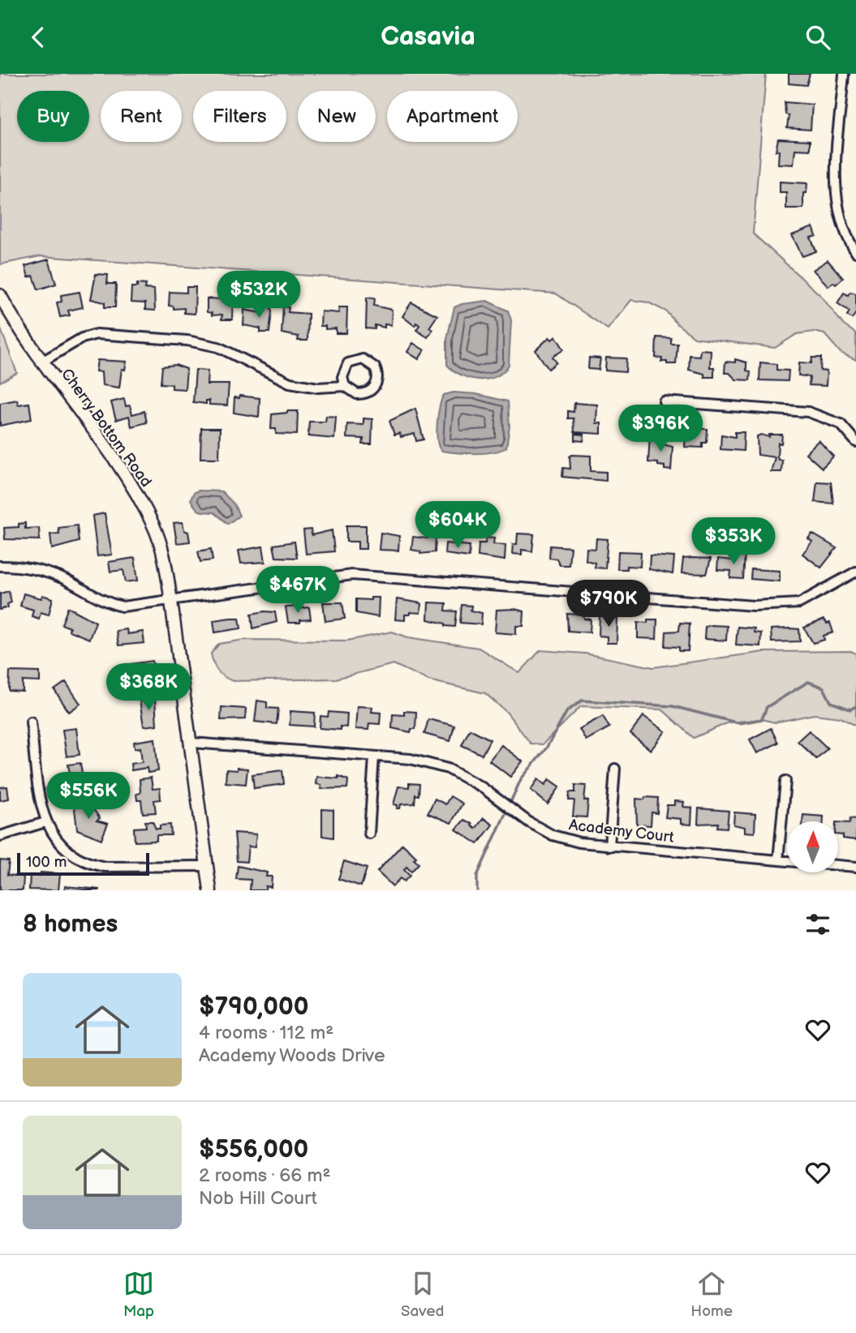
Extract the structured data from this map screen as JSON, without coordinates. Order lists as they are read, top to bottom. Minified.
{"streets":{"main road":["Cherry Bottom Road"],"street":["Academy Court"]},"crossings":[["Cherry Bottom Road","Academy Court"]],"scale_bar":"100 m","north":"top","page":{"header":"Casavia","chip":["Buy","Rent","Filters","New","Apartment"],"price":["$532K","$396K","$604K","$353K","$467K","$790K","$368K","$556K"],"scale":"100 m","heading":"8 homes","list":[{"name":"$790,000","note":"4 rooms · 112 m² · Academy Woods Drive"},{"name":"$556,000","note":"2 rooms · 66 m² · Nob Hill Court"}],"tabs":["Map","Saved","Home"]}}
